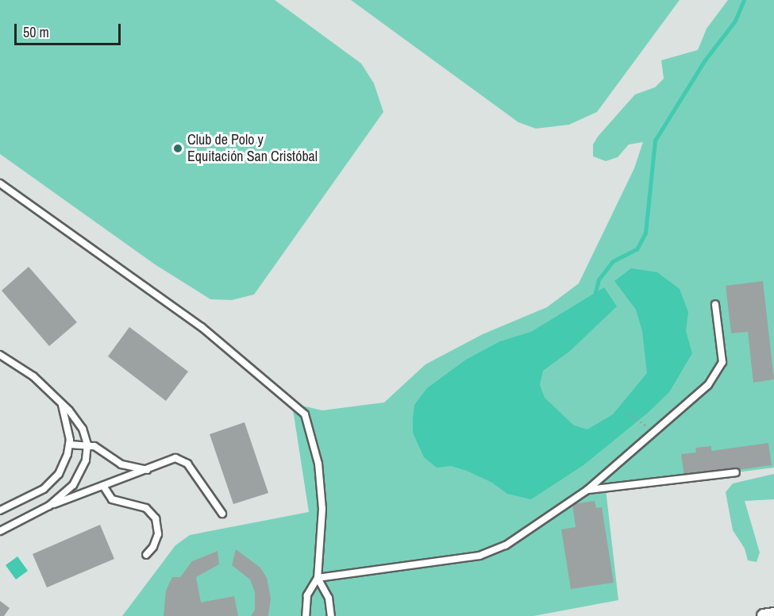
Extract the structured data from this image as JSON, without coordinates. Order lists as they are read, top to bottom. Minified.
{"places":["Club de Polo y Equitación San Cristóbal"],"scale_bar":"50 m"}
